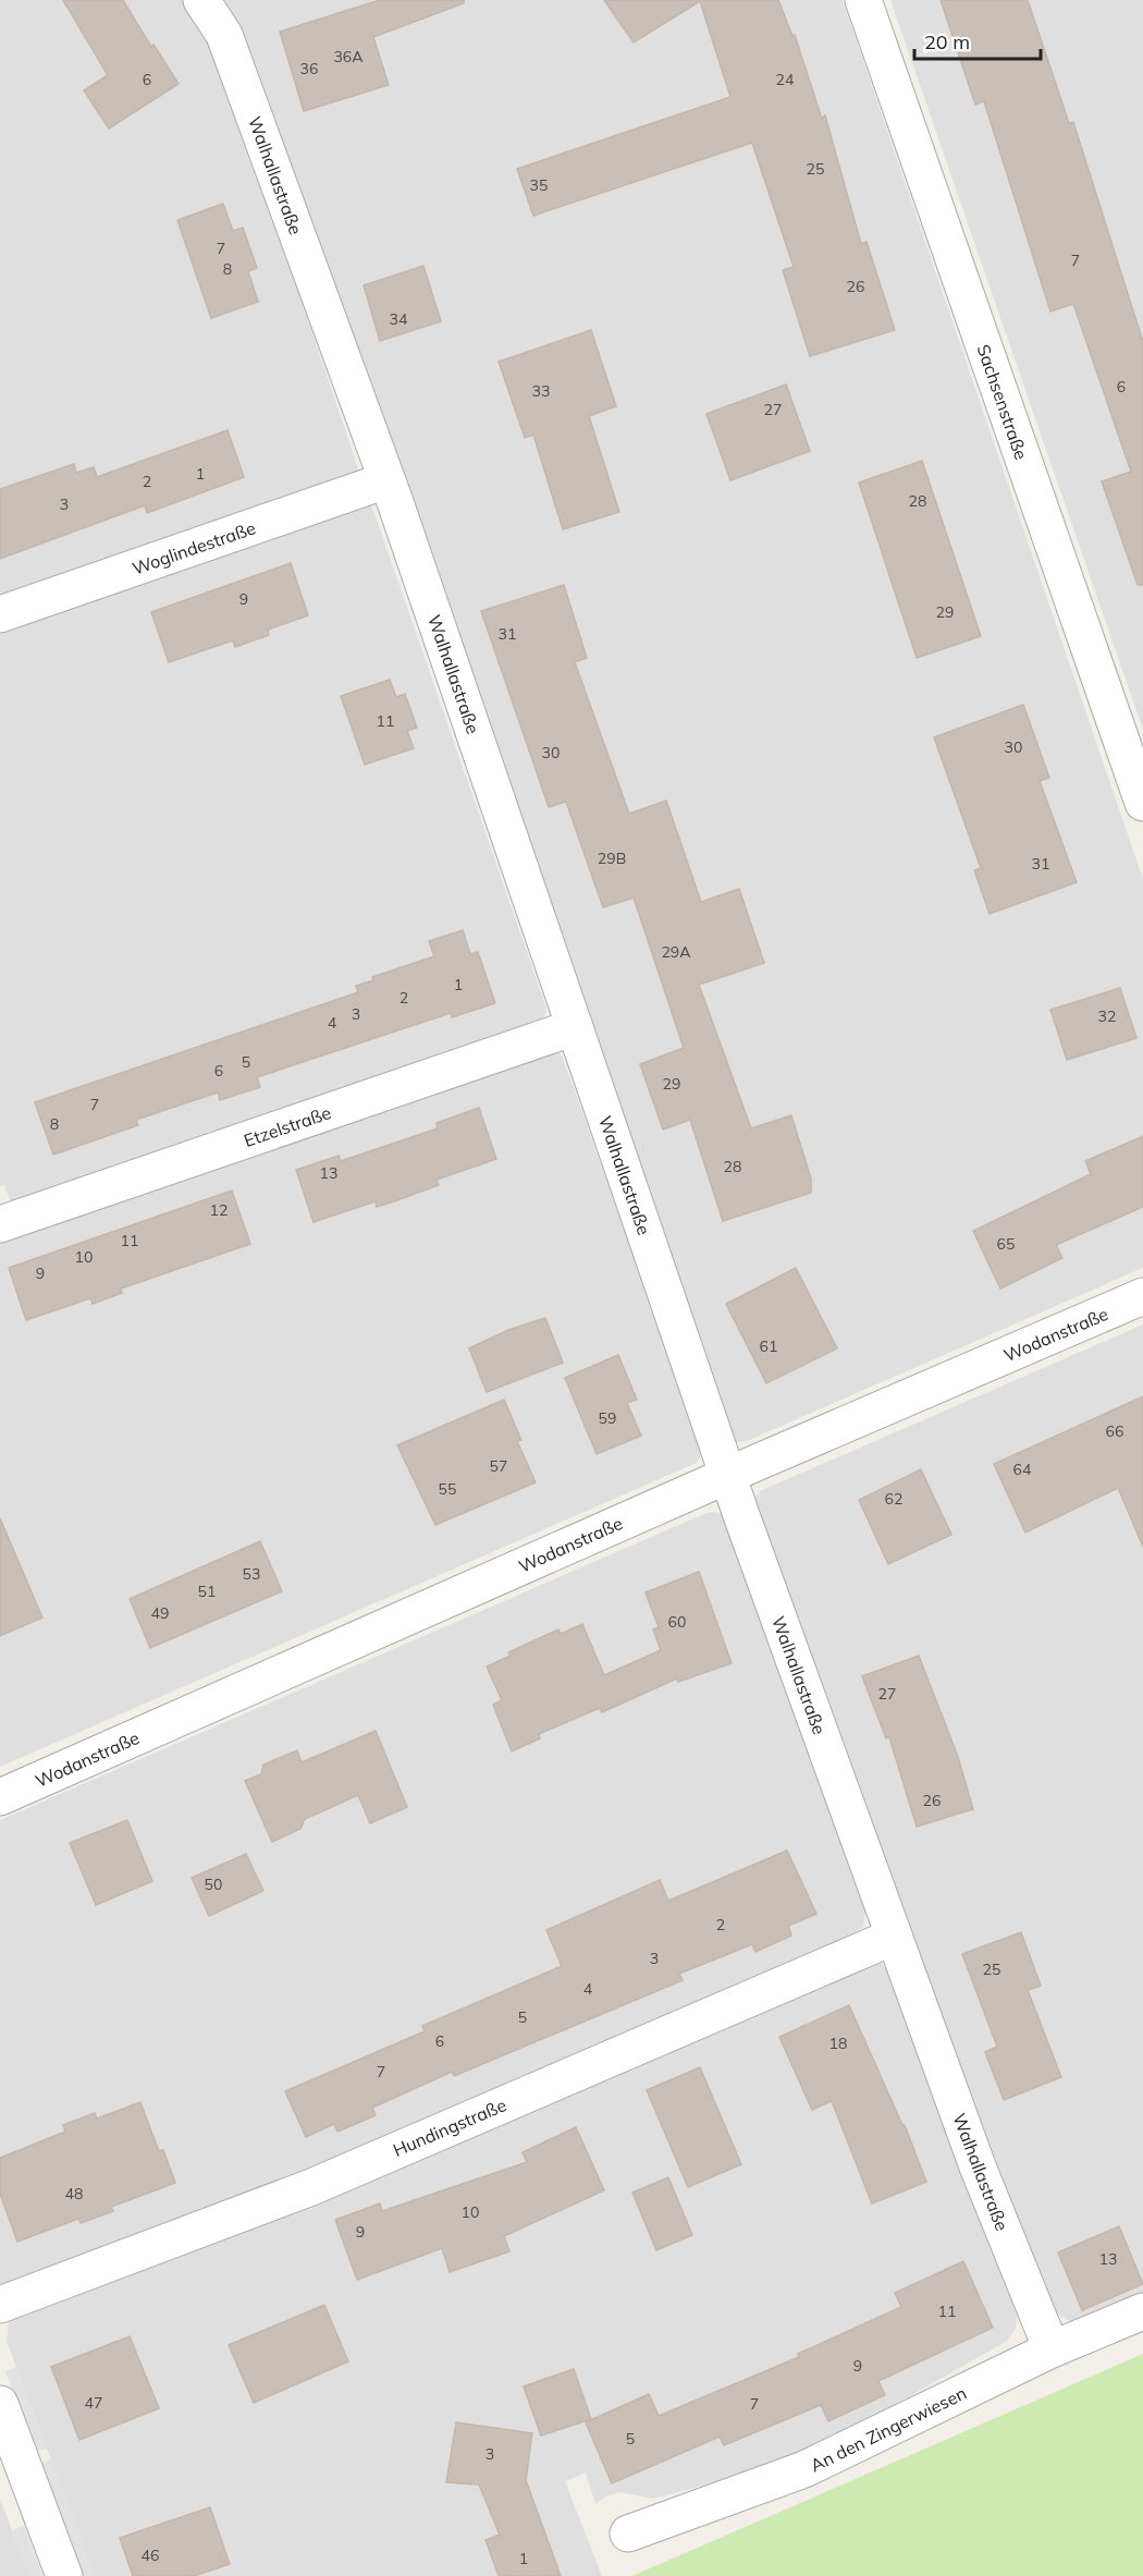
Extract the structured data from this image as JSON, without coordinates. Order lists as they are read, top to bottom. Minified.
{"streets":{"street":["Walhallastraße","Sachsenstraße","Woglindestraße","Etzelstraße","Wodanstraße","Hundingstraße","An den Zingerwiesen"]},"crossings":[["Walhallastraße","Woglindestraße"],["Walhallastraße","Etzelstraße"],["Walhallastraße","Wodanstraße"],["Walhallastraße","Hundingstraße"],["Walhallastraße","An den Zingerwiesen"]],"house_numbers":["36A","36","6","24","25","35","7","7","8","26","34","6","33","27","1","2","28","3","9","29","31","11","30","30","29B","31","29A","1","2","3","32","4","5","6","29","7","8","28","13","12","11","65","10","9","61","59","66","57","64","55","62","53","51","49","60","27","26","50","2","3","25","4","5","6","18","7","48","10","9","13","11","9","47","7","5","3","46","1"],"scale_bar":"20 m"}
